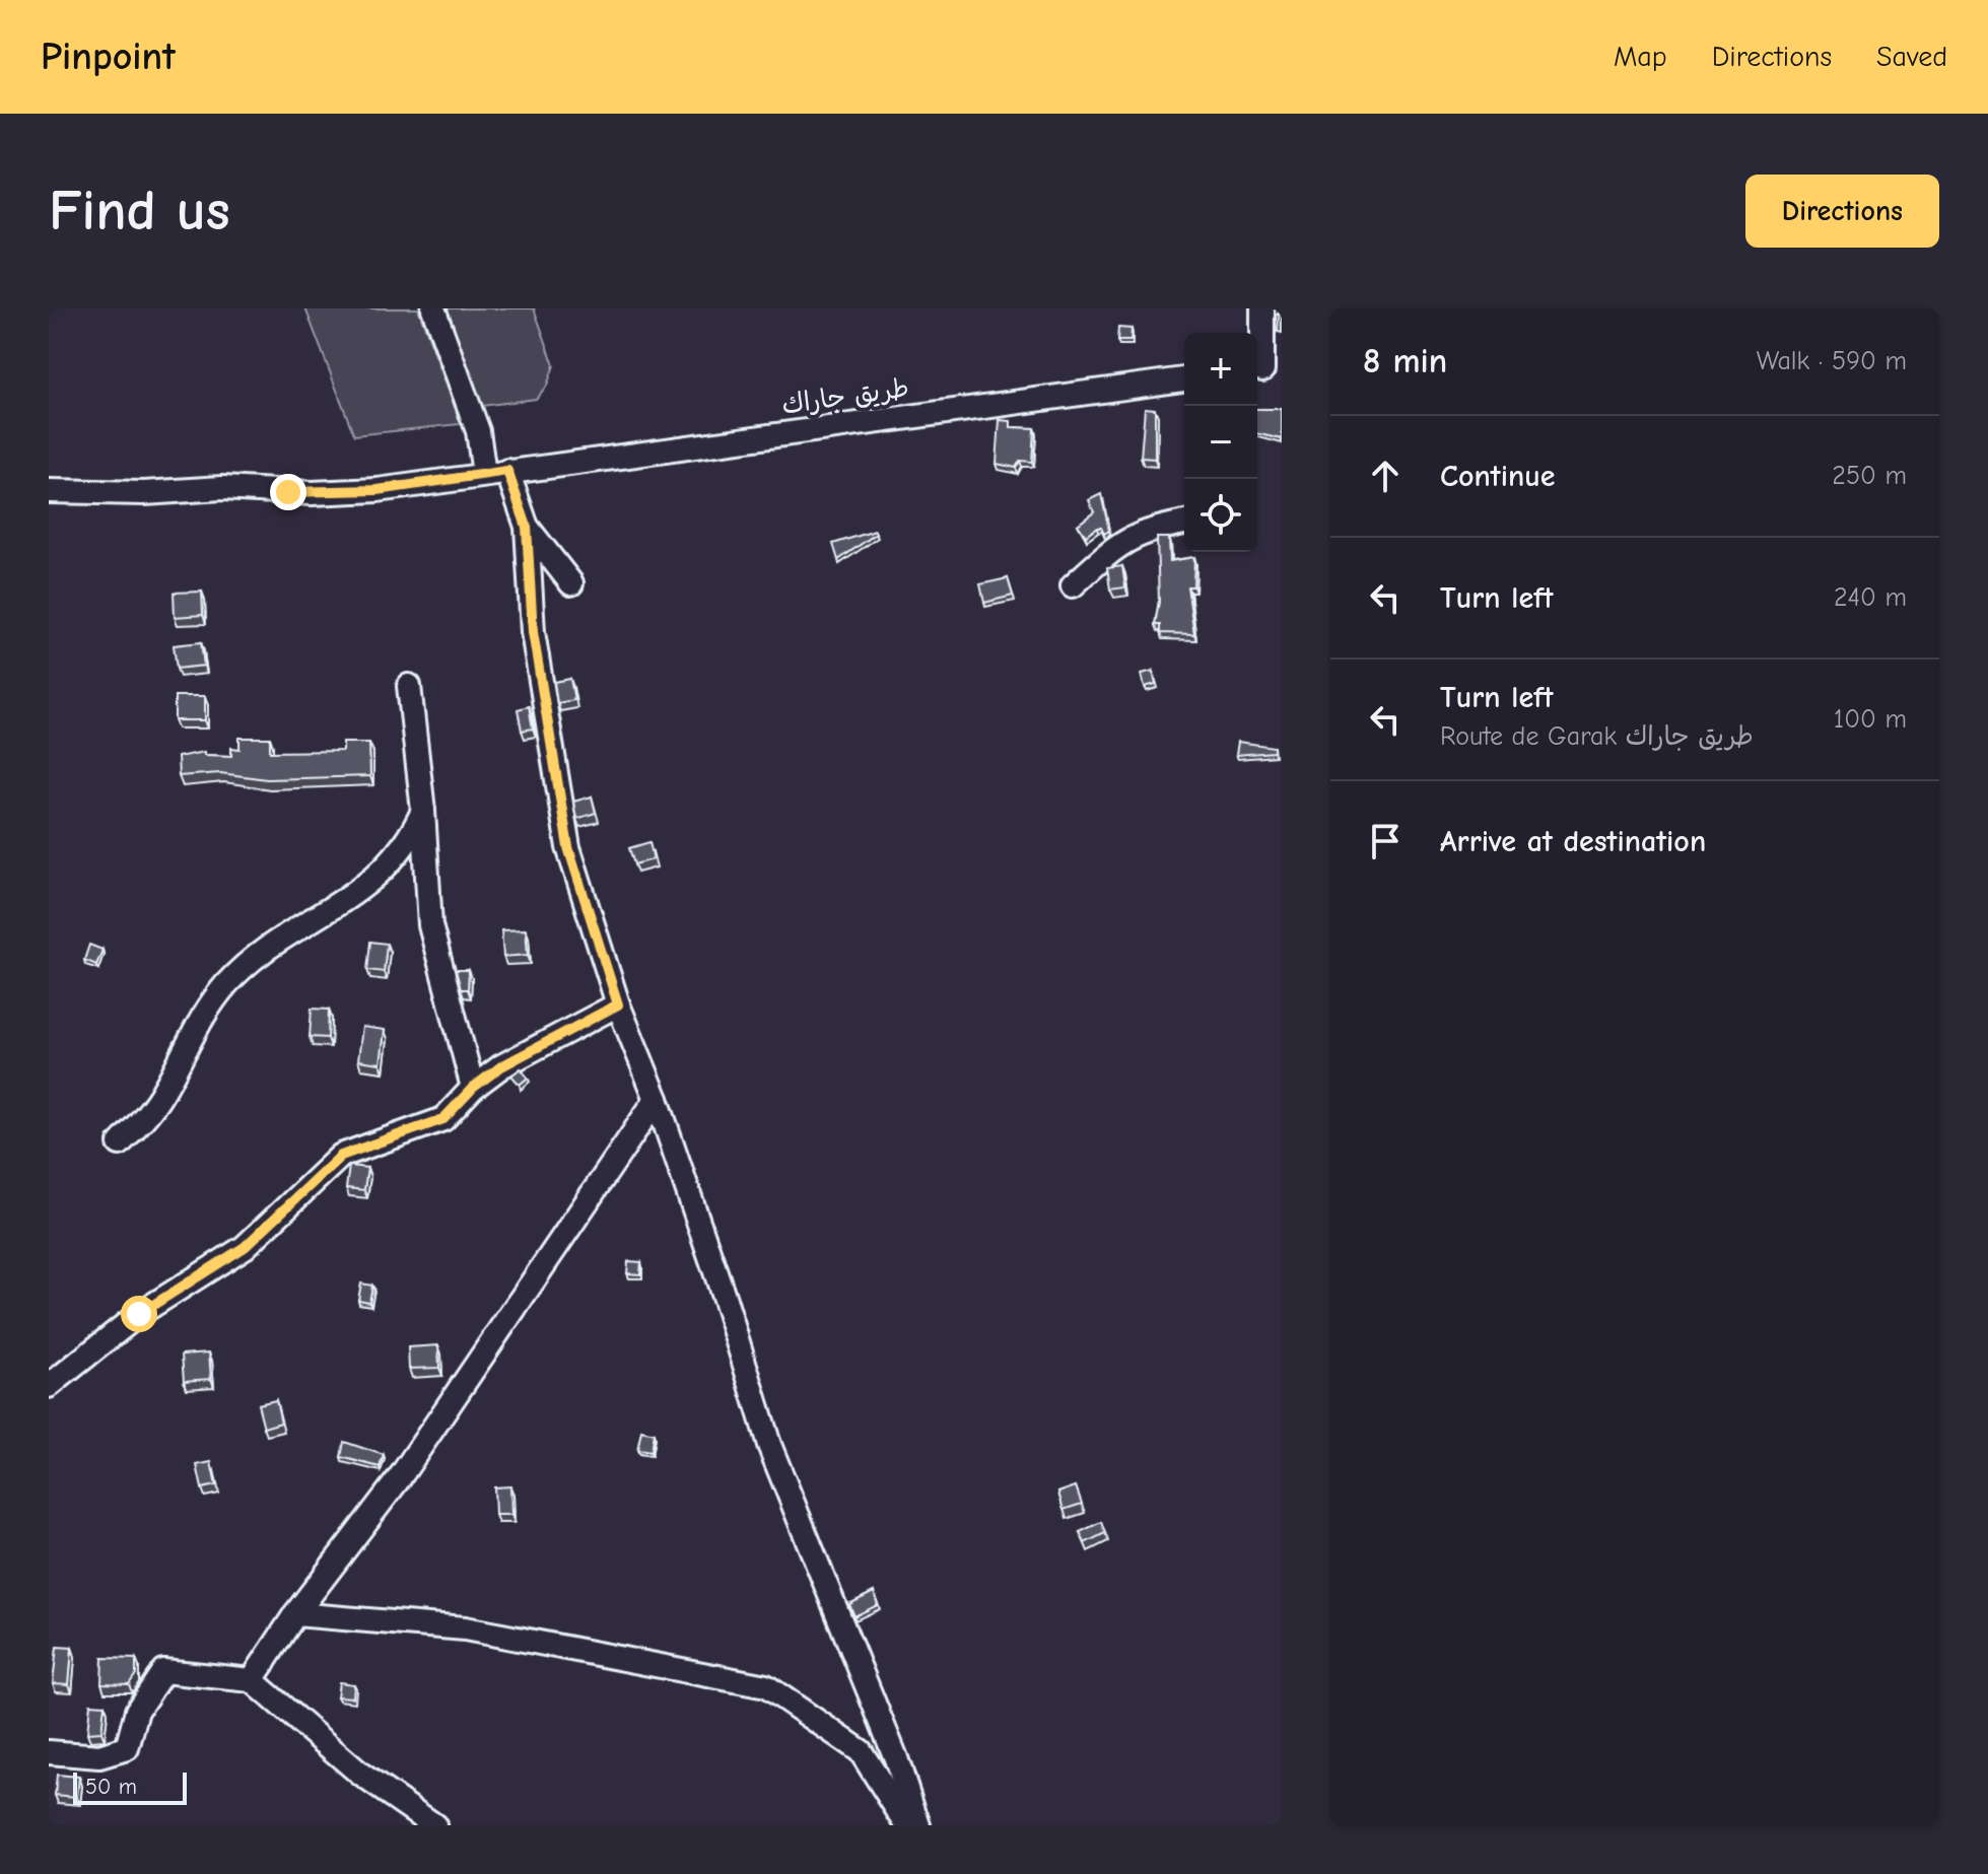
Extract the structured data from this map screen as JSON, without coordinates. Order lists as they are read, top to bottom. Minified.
{"streets":{"street":["طريق جاراك"]},"scale_bar":"50 m","page":{"header":"Pinpoint","nav":["Map","Directions","Saved"],"buttons":"Directions","title":"Find us","heading":["8 min","Walk · 590 m"],"map_buttons":["+","−"],"list":[["Continue","250 m"],["Turn left","240 m"],["Turn left","Route de Garak طريق جاراك","100 m"],"Arrive at destination"],"scale":"50 m"}}
